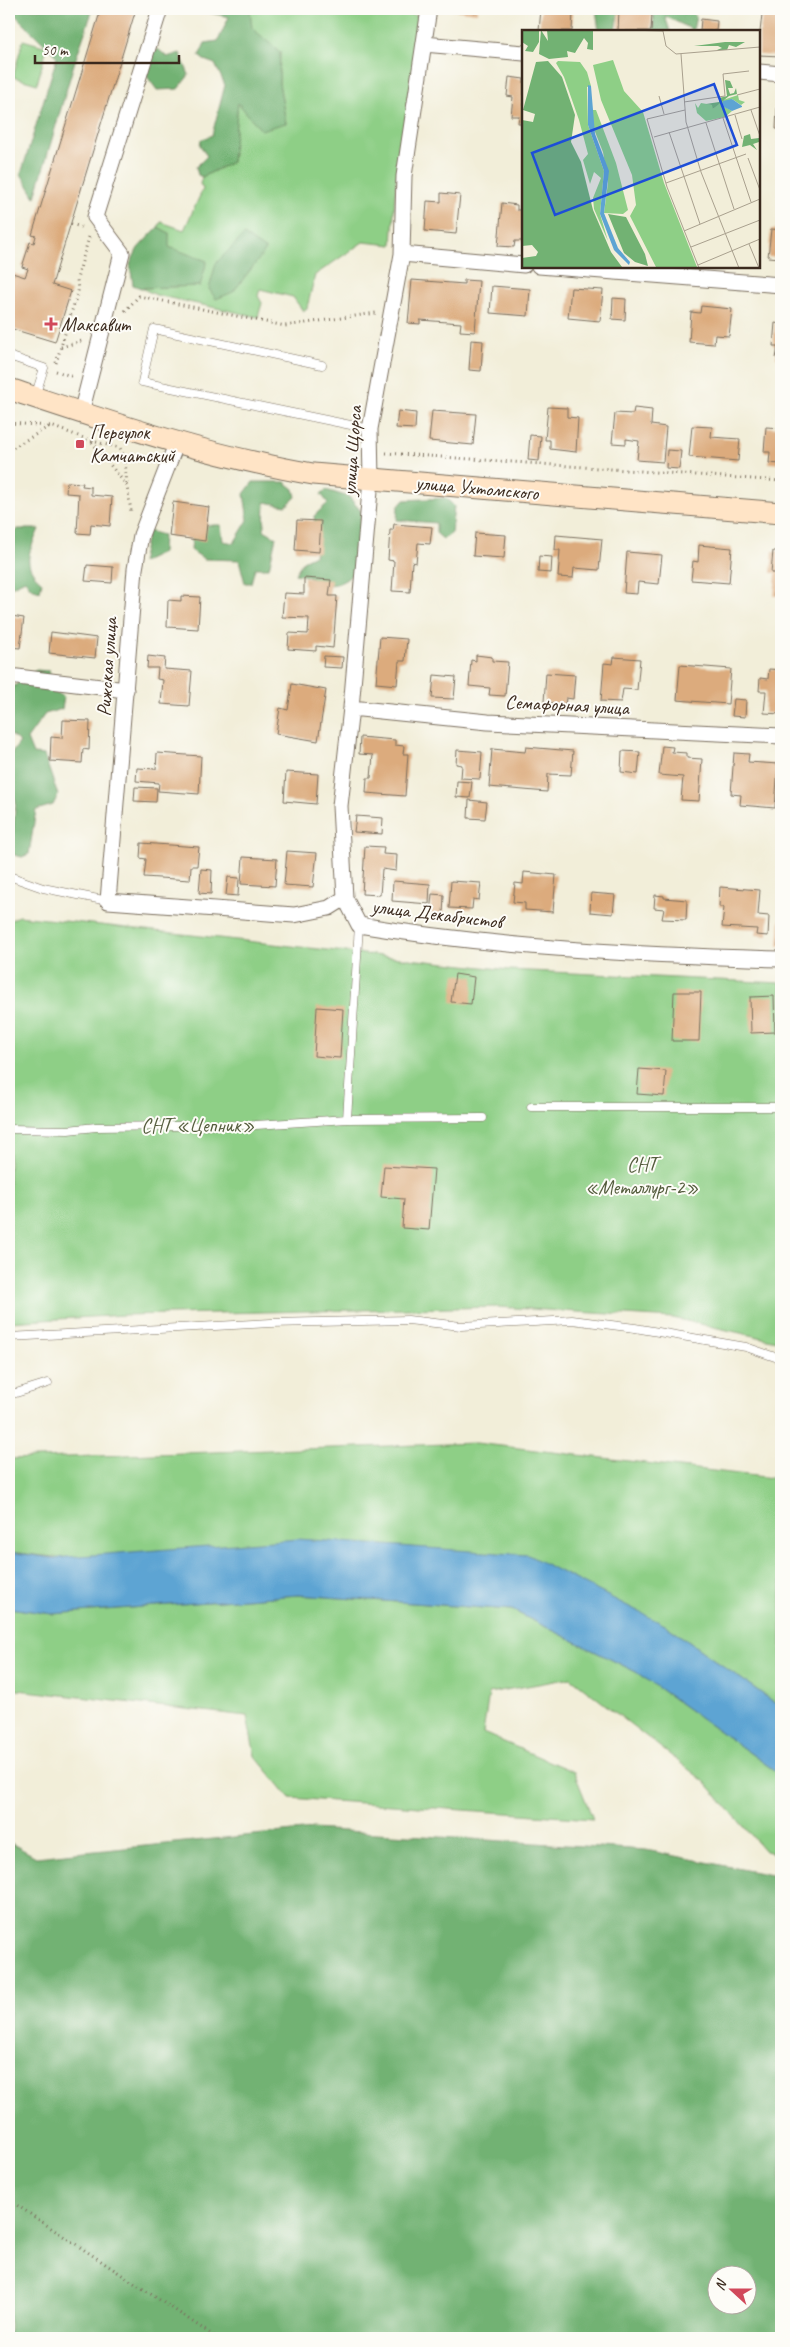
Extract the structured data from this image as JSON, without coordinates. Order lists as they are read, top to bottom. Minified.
{"streets":{"street":["улица Щорса","улица Ухтомского","Рижская улица","Семафорная улица","улица Декабристов"]},"crossings":[["улица Щорса","улица Ухтомского"],["улица Щорса","Семафорная улица"],["улица Щорса","улица Декабристов"],["улица Ухтомского","Рижская улица"],["Рижская улица","улица Декабристов"]],"parks":["СНТ «Цепник»","СНТ «Металлург-2»"],"places":{"health":["Максавит"],"transit":["Переулок Камчатский"]},"scale_bar":"50 m","north":"left"}
